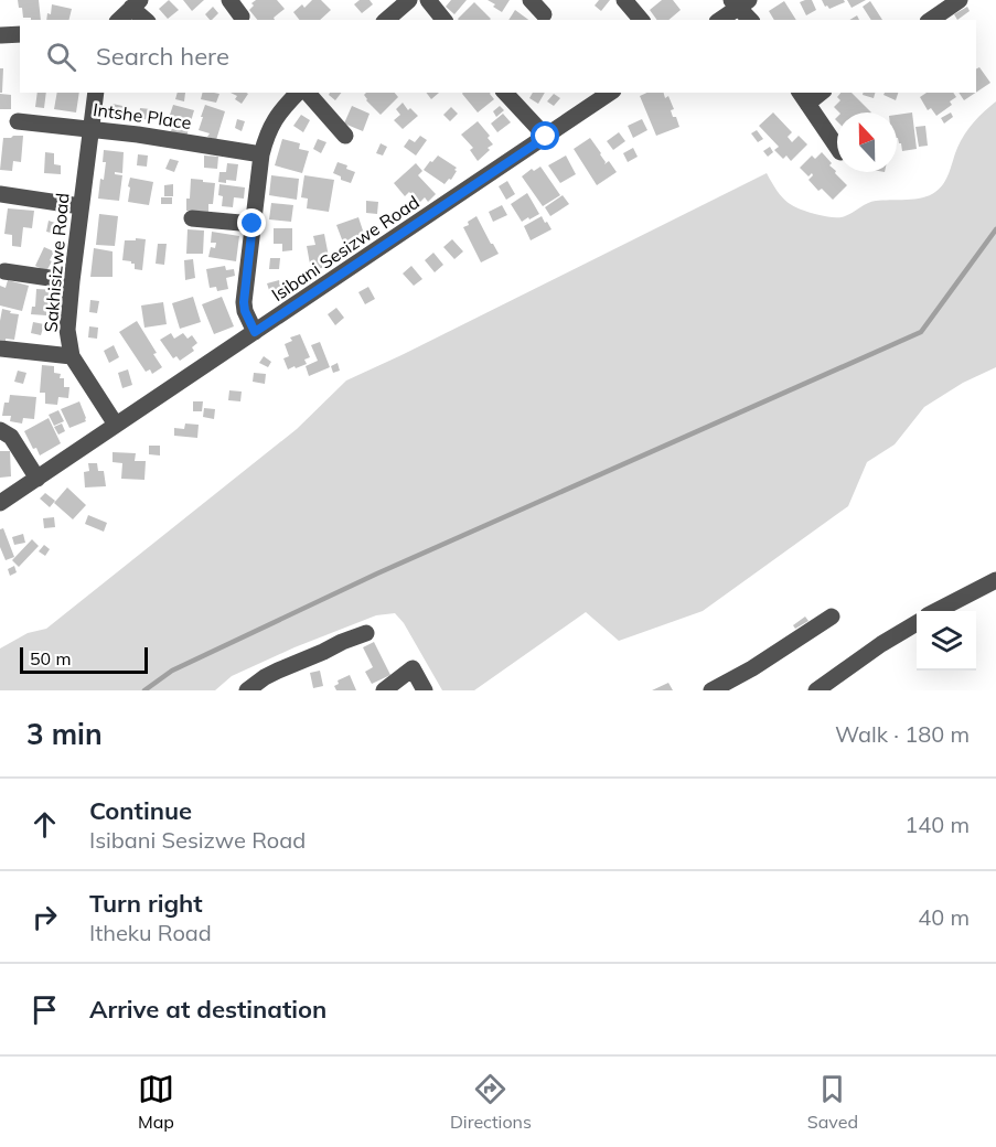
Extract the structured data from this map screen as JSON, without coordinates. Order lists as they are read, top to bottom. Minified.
{"streets":{"street":["Intshe Place","Isibani Sesizwe Road","Sakhisizwe Road"]},"crossings":[["Intshe Place","Sakhisizwe Road"],["Isibani Sesizwe Road","Sakhisizwe Road"]],"scale_bar":"50 m","north":"top","page":{"search":"Search here","scale":"50 m","heading":["3 min","Walk · 180 m"],"list":[["Continue","Isibani Sesizwe Road","140 m"],["Turn right","Itheku Road","40 m"],"Arrive at destination"],"nav":["Map","Directions","Saved"]}}
